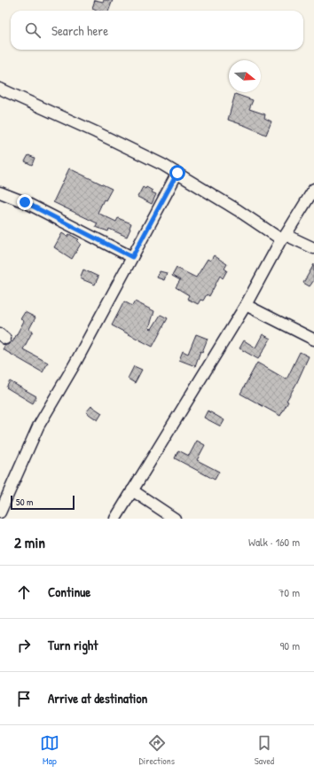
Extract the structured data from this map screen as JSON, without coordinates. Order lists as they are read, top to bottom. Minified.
{"scale_bar":"50 m","north":"right","page":{"search":"Search here","scale":"50 m","heading":["2 min","Walk · 160 m"],"list":[["Continue","70 m"],["Turn right","90 m"],"Arrive at destination"],"nav":["Map","Directions","Saved"]}}
